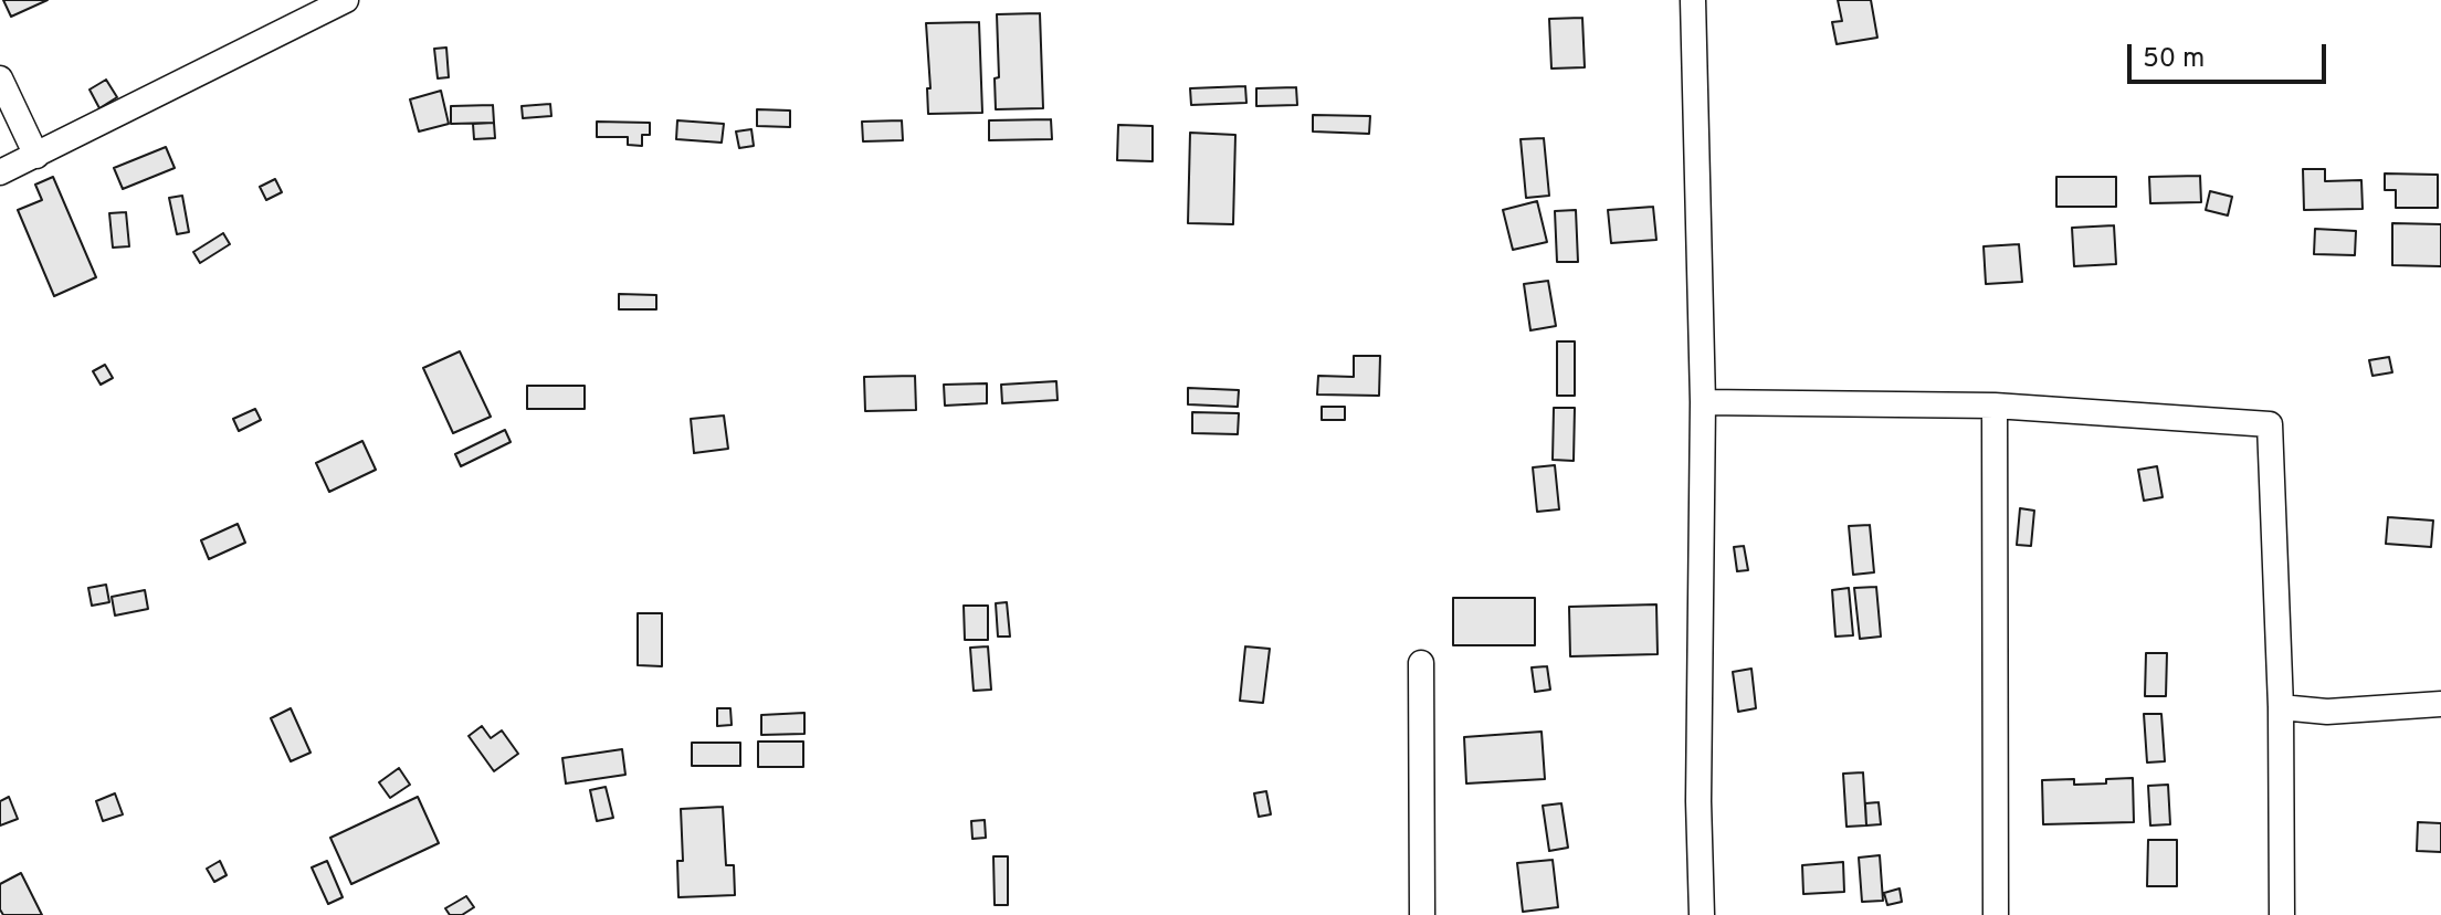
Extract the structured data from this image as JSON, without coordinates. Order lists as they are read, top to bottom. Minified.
{"scale_bar":"50 m"}
